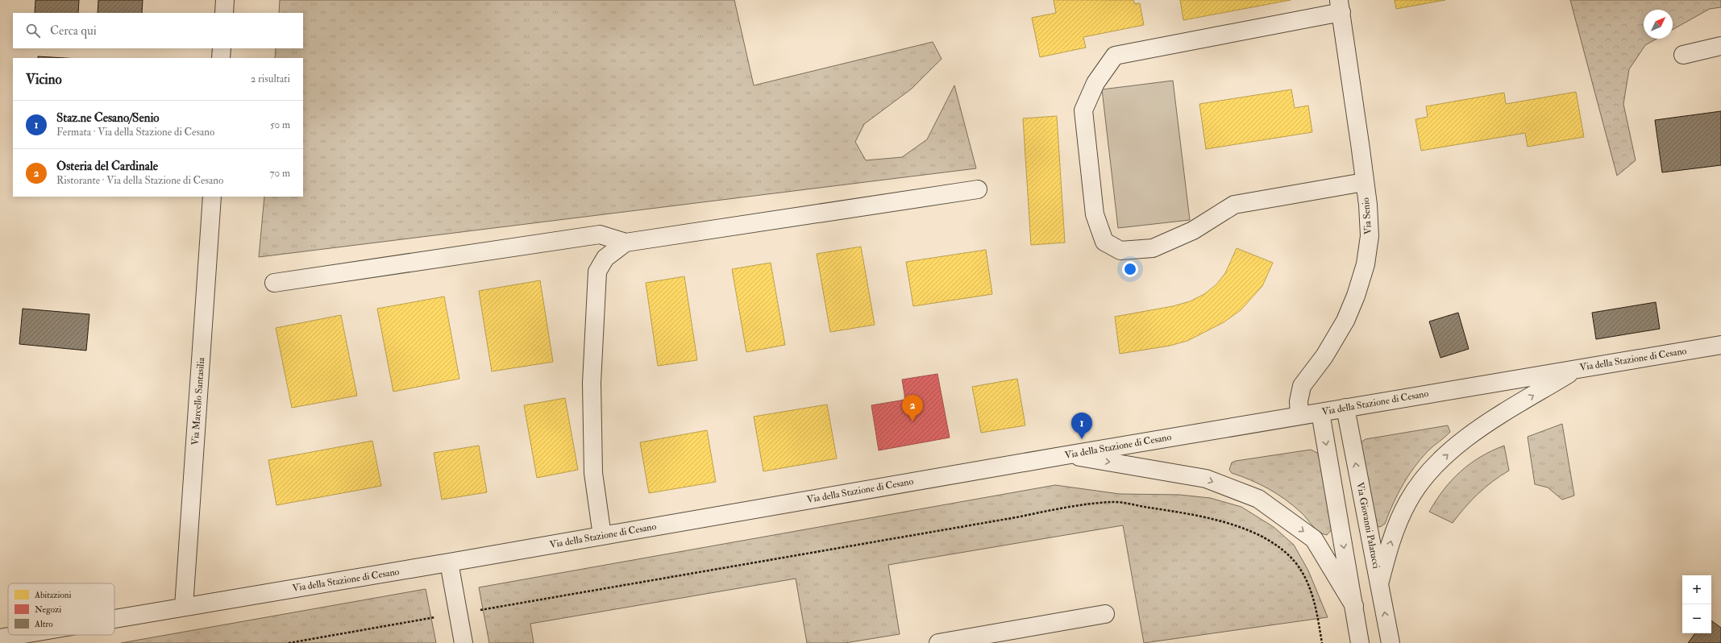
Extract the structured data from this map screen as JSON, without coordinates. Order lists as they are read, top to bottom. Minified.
{"streets":{"street":["Via Senio","Via della Stazione di Cesano","Via Marcello Santasilia","Via Giovanni Palatucci"]},"crossings":[["Via Senio","Via della Stazione di Cesano"],["Via della Stazione di Cesano","Via Marcello Santasilia"],["Via della Stazione di Cesano","Via Giovanni Palatucci"]],"legend":["Abitazioni","Negozi","Altro"],"north":"top right","page":{"search":"Cerca qui","heading":["Vicino","2 risultati"],"list":[{"mark":"1","name":"Staz.ne Cesano/Senio","note":"Fermata · Via della Stazione di Cesano","value":"50 m"},{"mark":"2","name":"Osteria del Cardinale","note":"Ristorante · Via della Stazione di Cesano","value":"70 m"}],"pins":["2","1"],"map_buttons":["+","−"]}}
